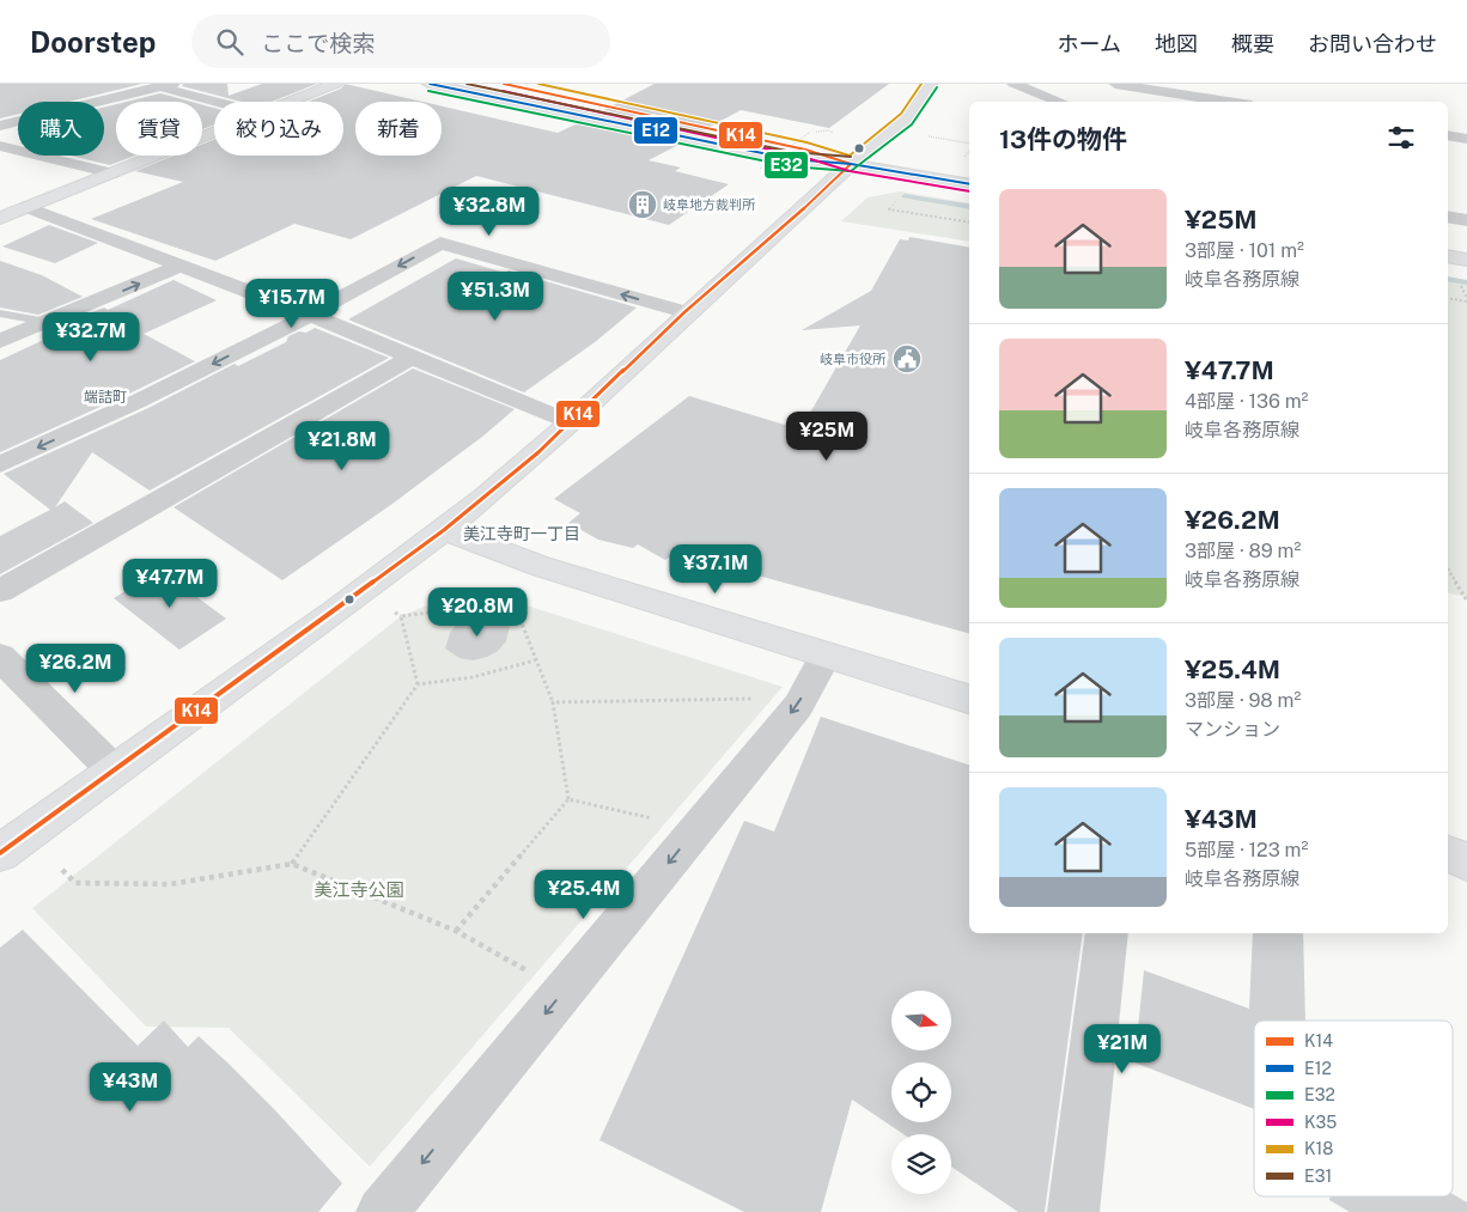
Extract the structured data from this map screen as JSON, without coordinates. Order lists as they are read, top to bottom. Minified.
{"districts":["端詰町","美江寺町一丁目"],"parks":["美江寺公園"],"places":{"building":["岐阜地方裁判所"],"public building":["岐阜市役所"]},"lines":["transit line K14","transit line E12","transit line K18","transit line E31","transit line E32","transit line K35"],"legend":["K14","E12","E32","K35","K18","E31"],"north":"right","page":{"header":"Doorstep","search":"ここで検索","nav":["ホーム","地図","概要","お問い合わせ"],"chip":["購入","賃貸","絞り込み","新着"],"heading":"13件の物件","list":[{"name":"¥25M","note":"3部屋 · 101 m² · 岐阜各務原線"},{"name":"¥47.7M","note":"4部屋 · 136 m² · 岐阜各務原線"},{"name":"¥26.2M","note":"3部屋 · 89 m² · 岐阜各務原線"},{"name":"¥25.4M","note":"3部屋 · 98 m² · マンション"},{"name":"¥43M","note":"5部屋 · 123 m² · 岐阜各務原線"}],"price":["¥32.8M","¥51.3M","¥15.7M","¥32.7M","¥25M","¥21.8M","¥37.1M","¥47.7M","¥20.8M","¥26.2M","¥25.4M","¥21M","¥43M"]}}
